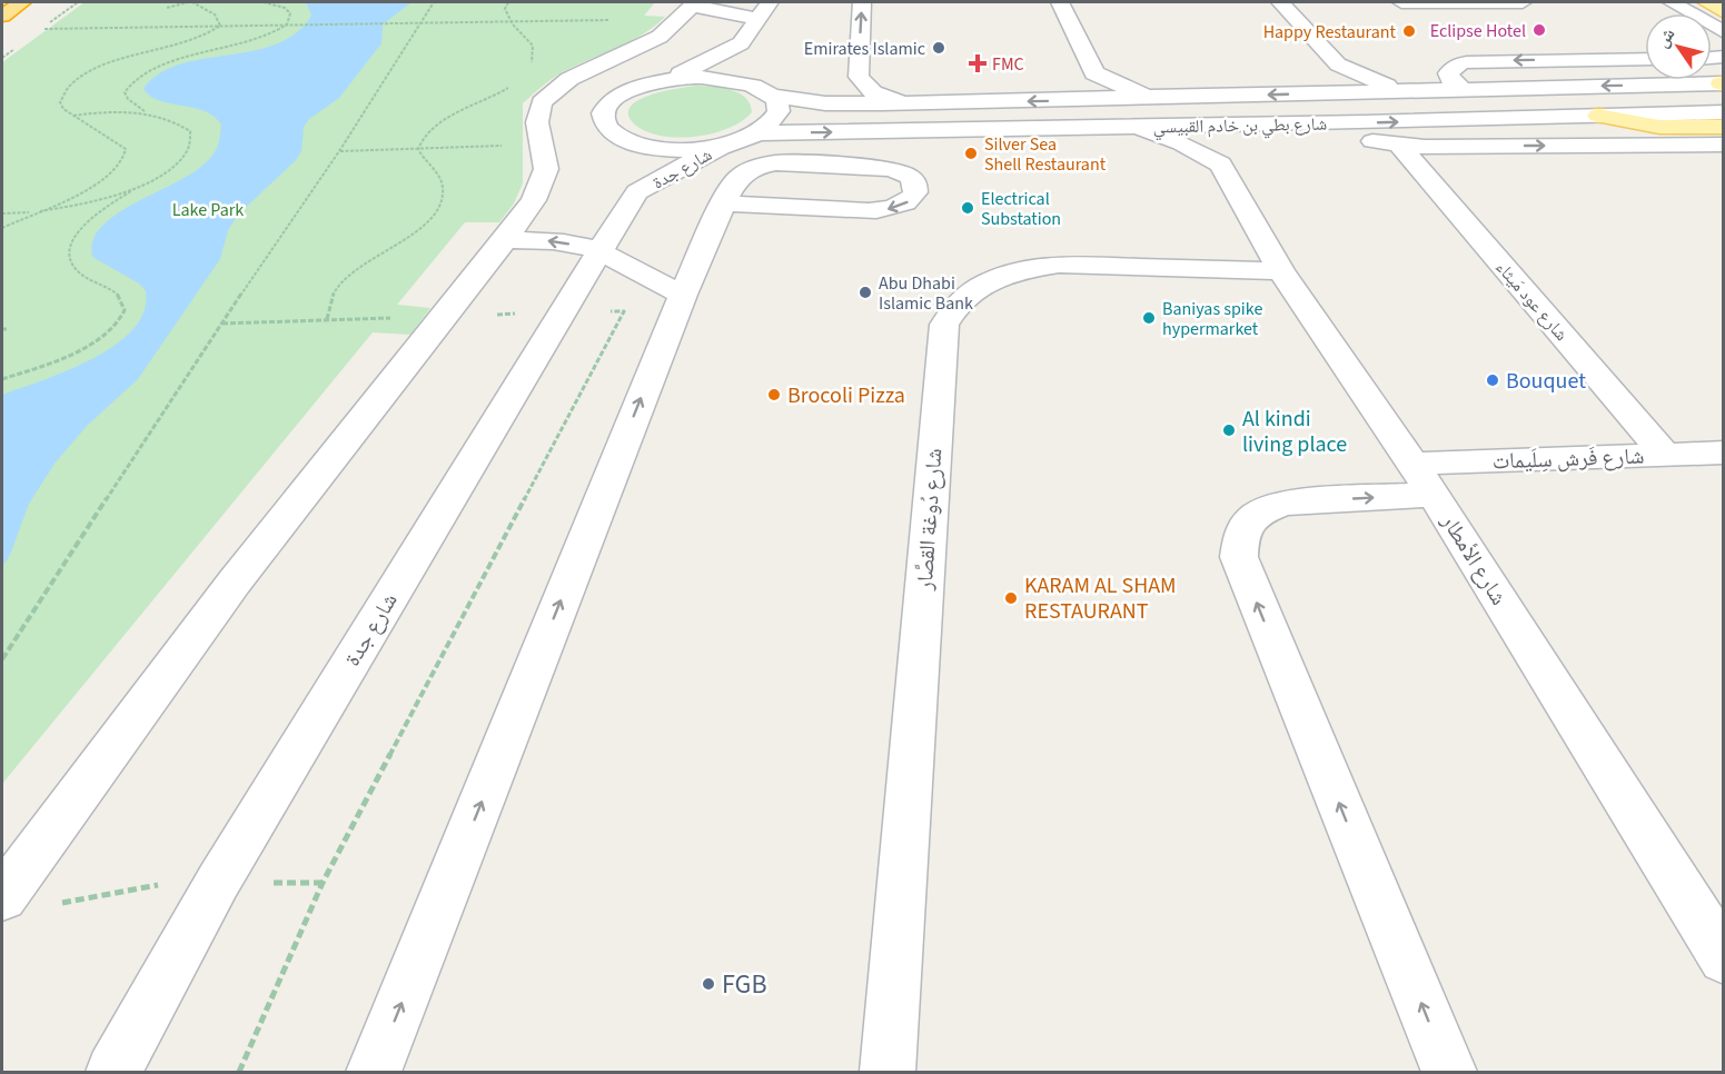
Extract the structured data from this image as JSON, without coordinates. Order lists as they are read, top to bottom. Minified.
{"streets":{"street":["شارع بطي بن خادم القبيسي","شارع جدة","شارع عود مَيثاء","شارع فَرش سِلَيمات","شارع دُوغة القصَّار","شارع الأمطار"]},"crossings":[["شارع عود مَيثاء","شارع فَرش سِلَيمات"],["شارع فَرش سِلَيمات","شارع الأمطار"],["شارع دُوغة القصَّار","شارع الأمطار"]],"parks":["Lake Park"],"places":{"other":["Eclipse Hotel","Happy Restaurant","Emirates Islamic","Silver Sea Shell Restaurant","Electrical Substation","Abu Dhabi Islamic Bank","Baniyas spike hypermarket","Bouquet","Brocoli Pizza","Al kindi living place","KARAM AL SHAM RESTAURANT","FGB"],"health":["FMC"]},"north":"top left"}
